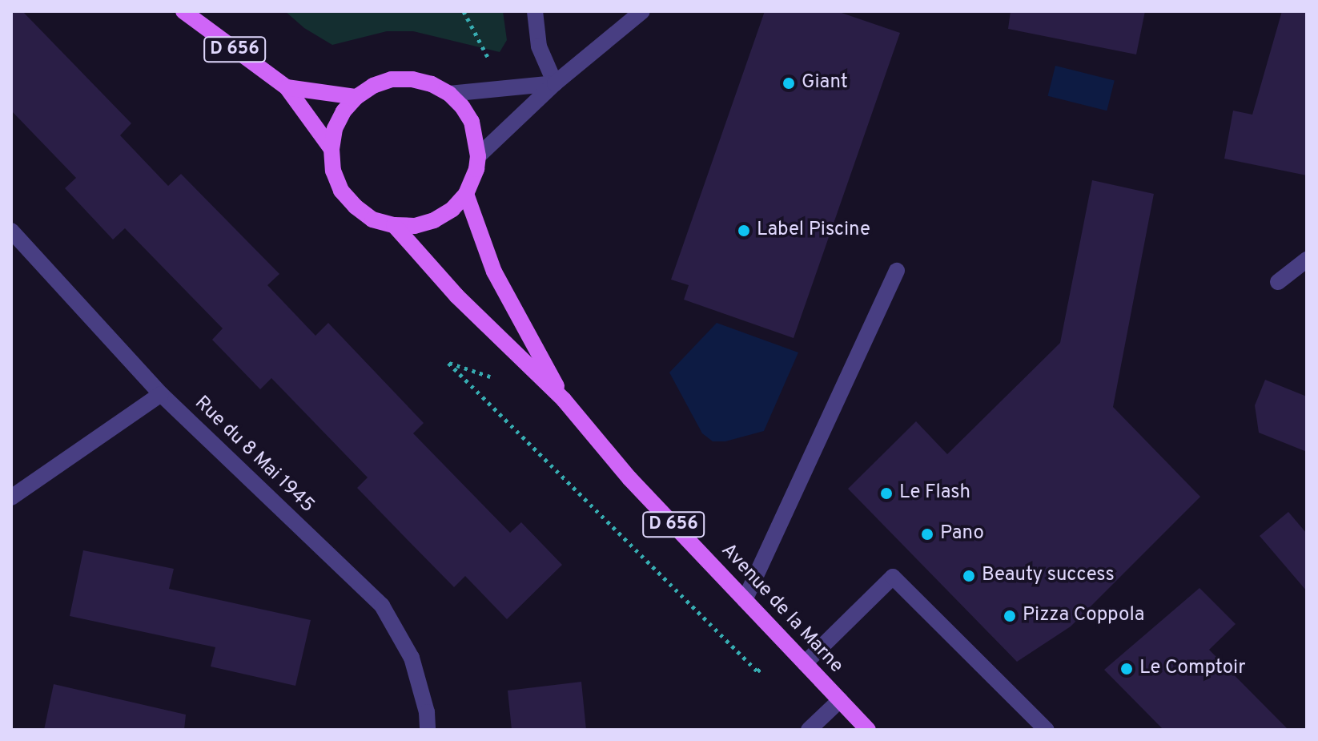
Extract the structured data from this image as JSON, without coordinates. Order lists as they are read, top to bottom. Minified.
{"streets":{"main road":["D 656","Avenue de la Marne"],"street":["Rue du 8 Mai 1945"]},"crossings":[["D 656","Avenue de la Marne"]],"places":["Giant","Label Piscine","Le Flash","Pano","Beauty success","Pizza Coppola","Le Comptoir"]}
